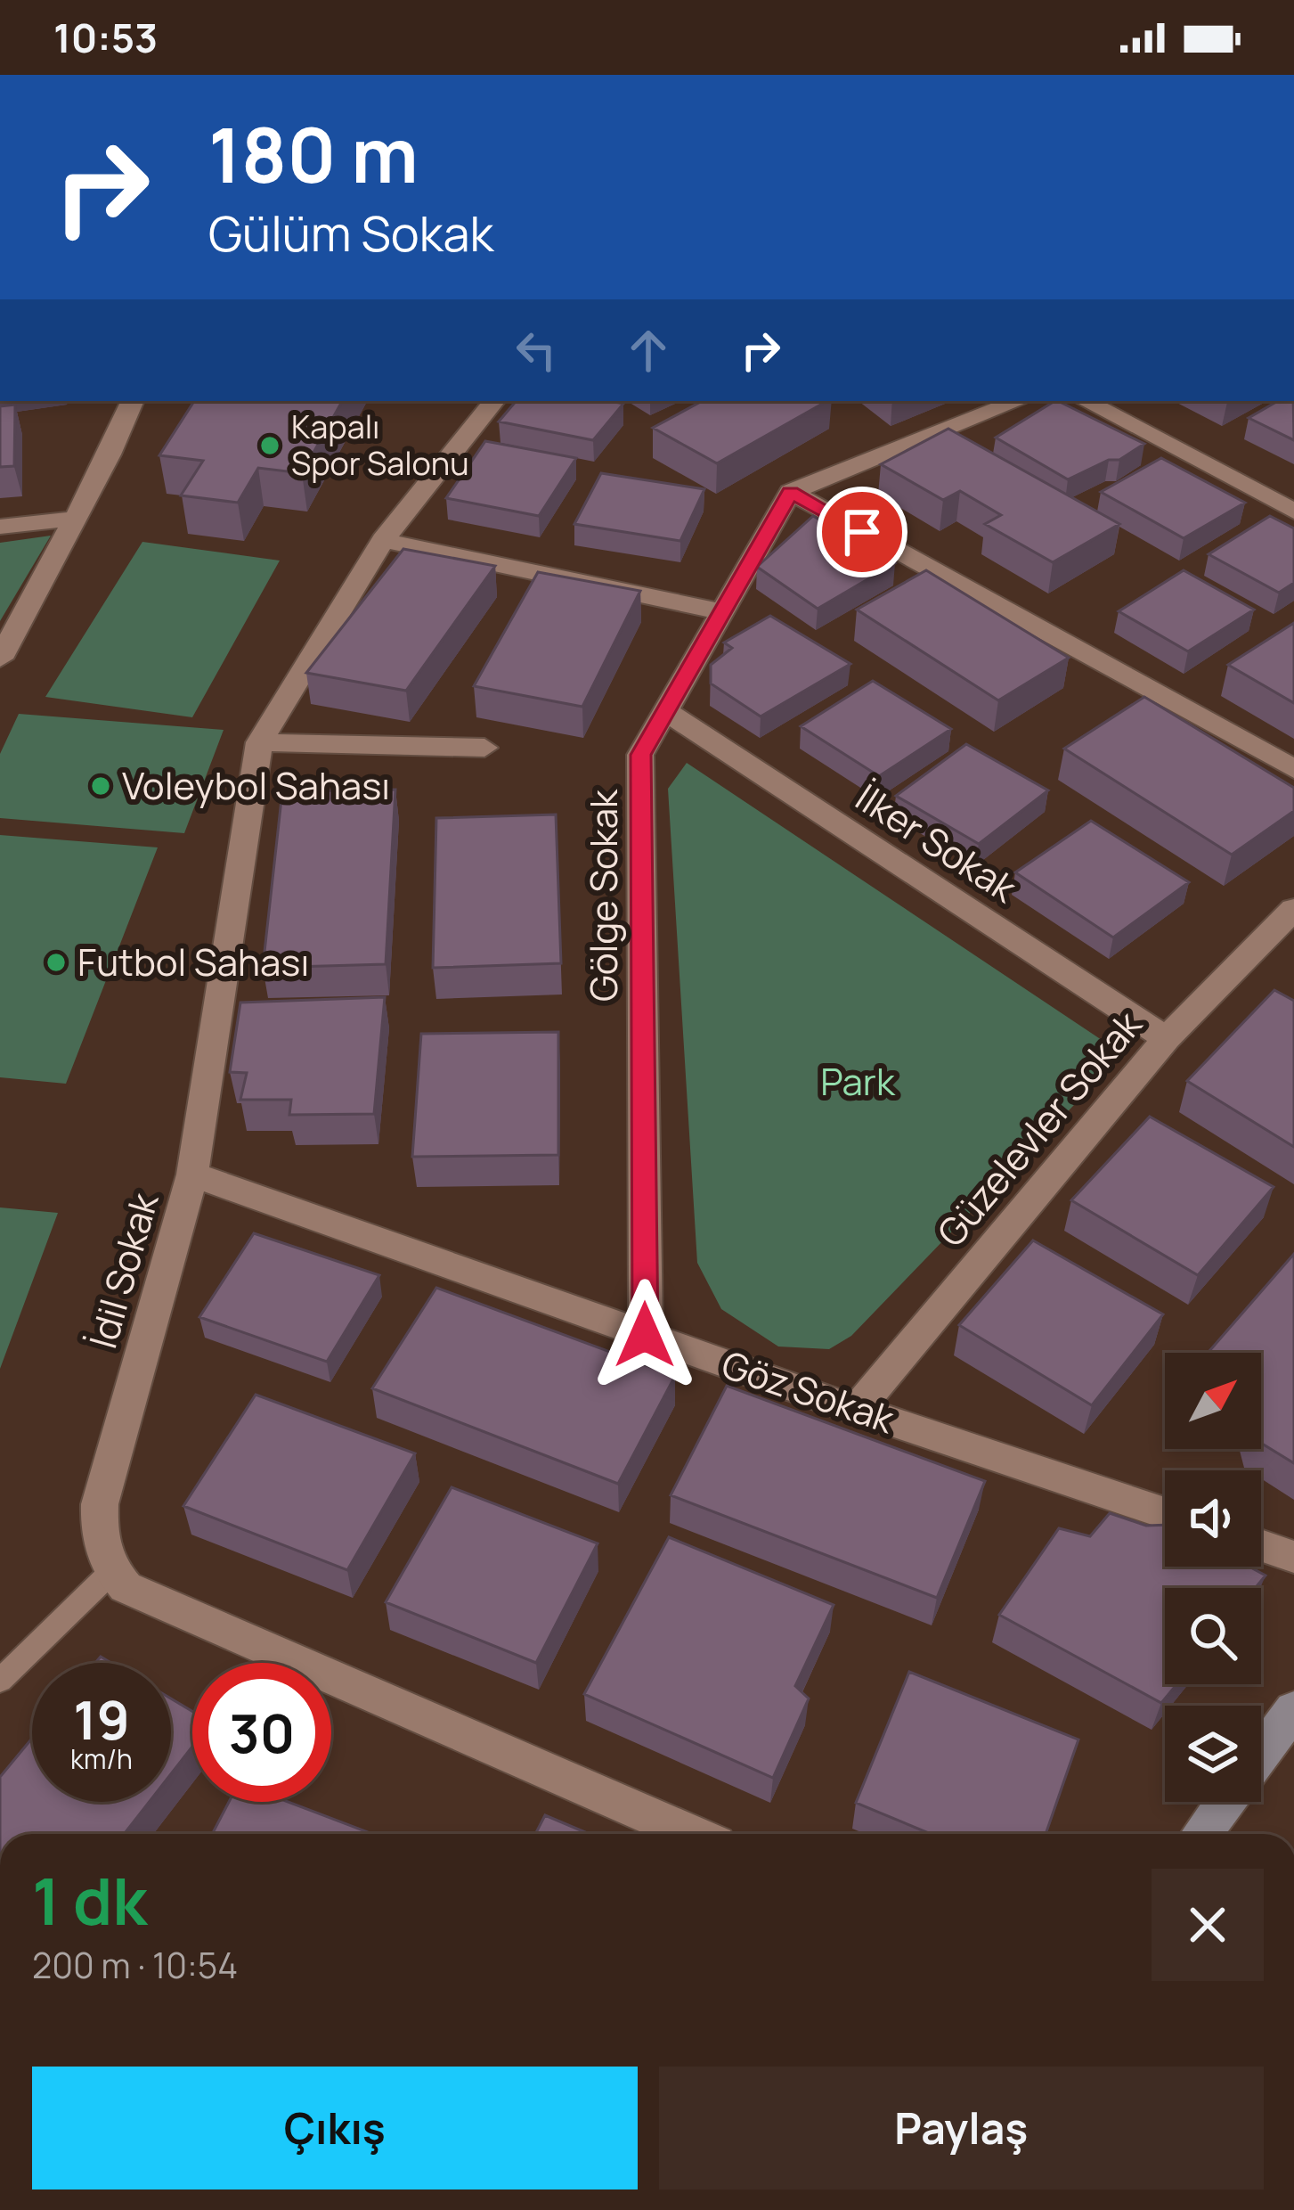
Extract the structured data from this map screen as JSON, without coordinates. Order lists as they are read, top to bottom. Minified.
{"streets":{"street":["İlker Sokak","Gölge Sokak","Güzelevler Sokak","İdil Sokak","Göz Sokak"]},"crossings":[["İlker Sokak","Gölge Sokak"],["İlker Sokak","Güzelevler Sokak"],["Gölge Sokak","Göz Sokak"],["Güzelevler Sokak","Göz Sokak"],["İdil Sokak","Göz Sokak"]],"parks":["Park"],"places":["Kapalı Spor Salonu","Voleybol Sahası","Futbol Sahası"],"north":"top right","page":{"status":"10:53","turn":["180 m","Gülüm Sokak"],"speed":"19 km/h","limit":"30","heading":["1 dk","200 m · 10:54"],"buttons":["Çıkış","Paylaş"]}}
